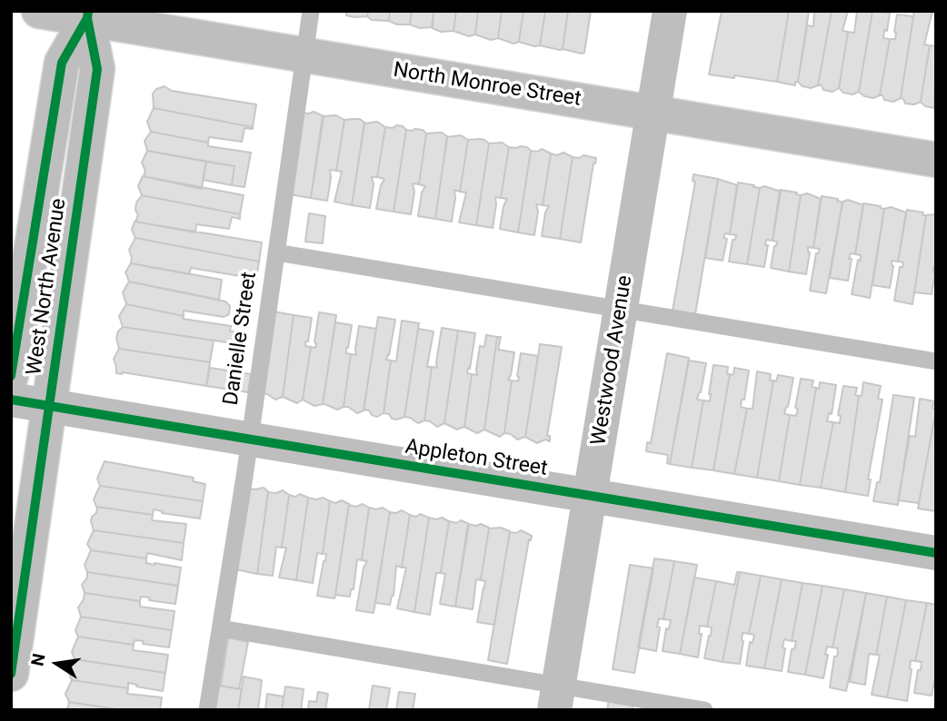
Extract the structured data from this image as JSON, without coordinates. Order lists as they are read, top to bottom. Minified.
{"streets":{"main road":["North Monroe Street","West North Avenue","Westwood Avenue","Appleton Street"],"lane":["Danielle Street"]},"crossings":[["North Monroe Street","West North Avenue"],["North Monroe Street","Danielle Street"],["North Monroe Street","Westwood Avenue"],["West North Avenue","Appleton Street"],["Danielle Street","Appleton Street"],["Westwood Avenue","Appleton Street"]],"north":"left"}
